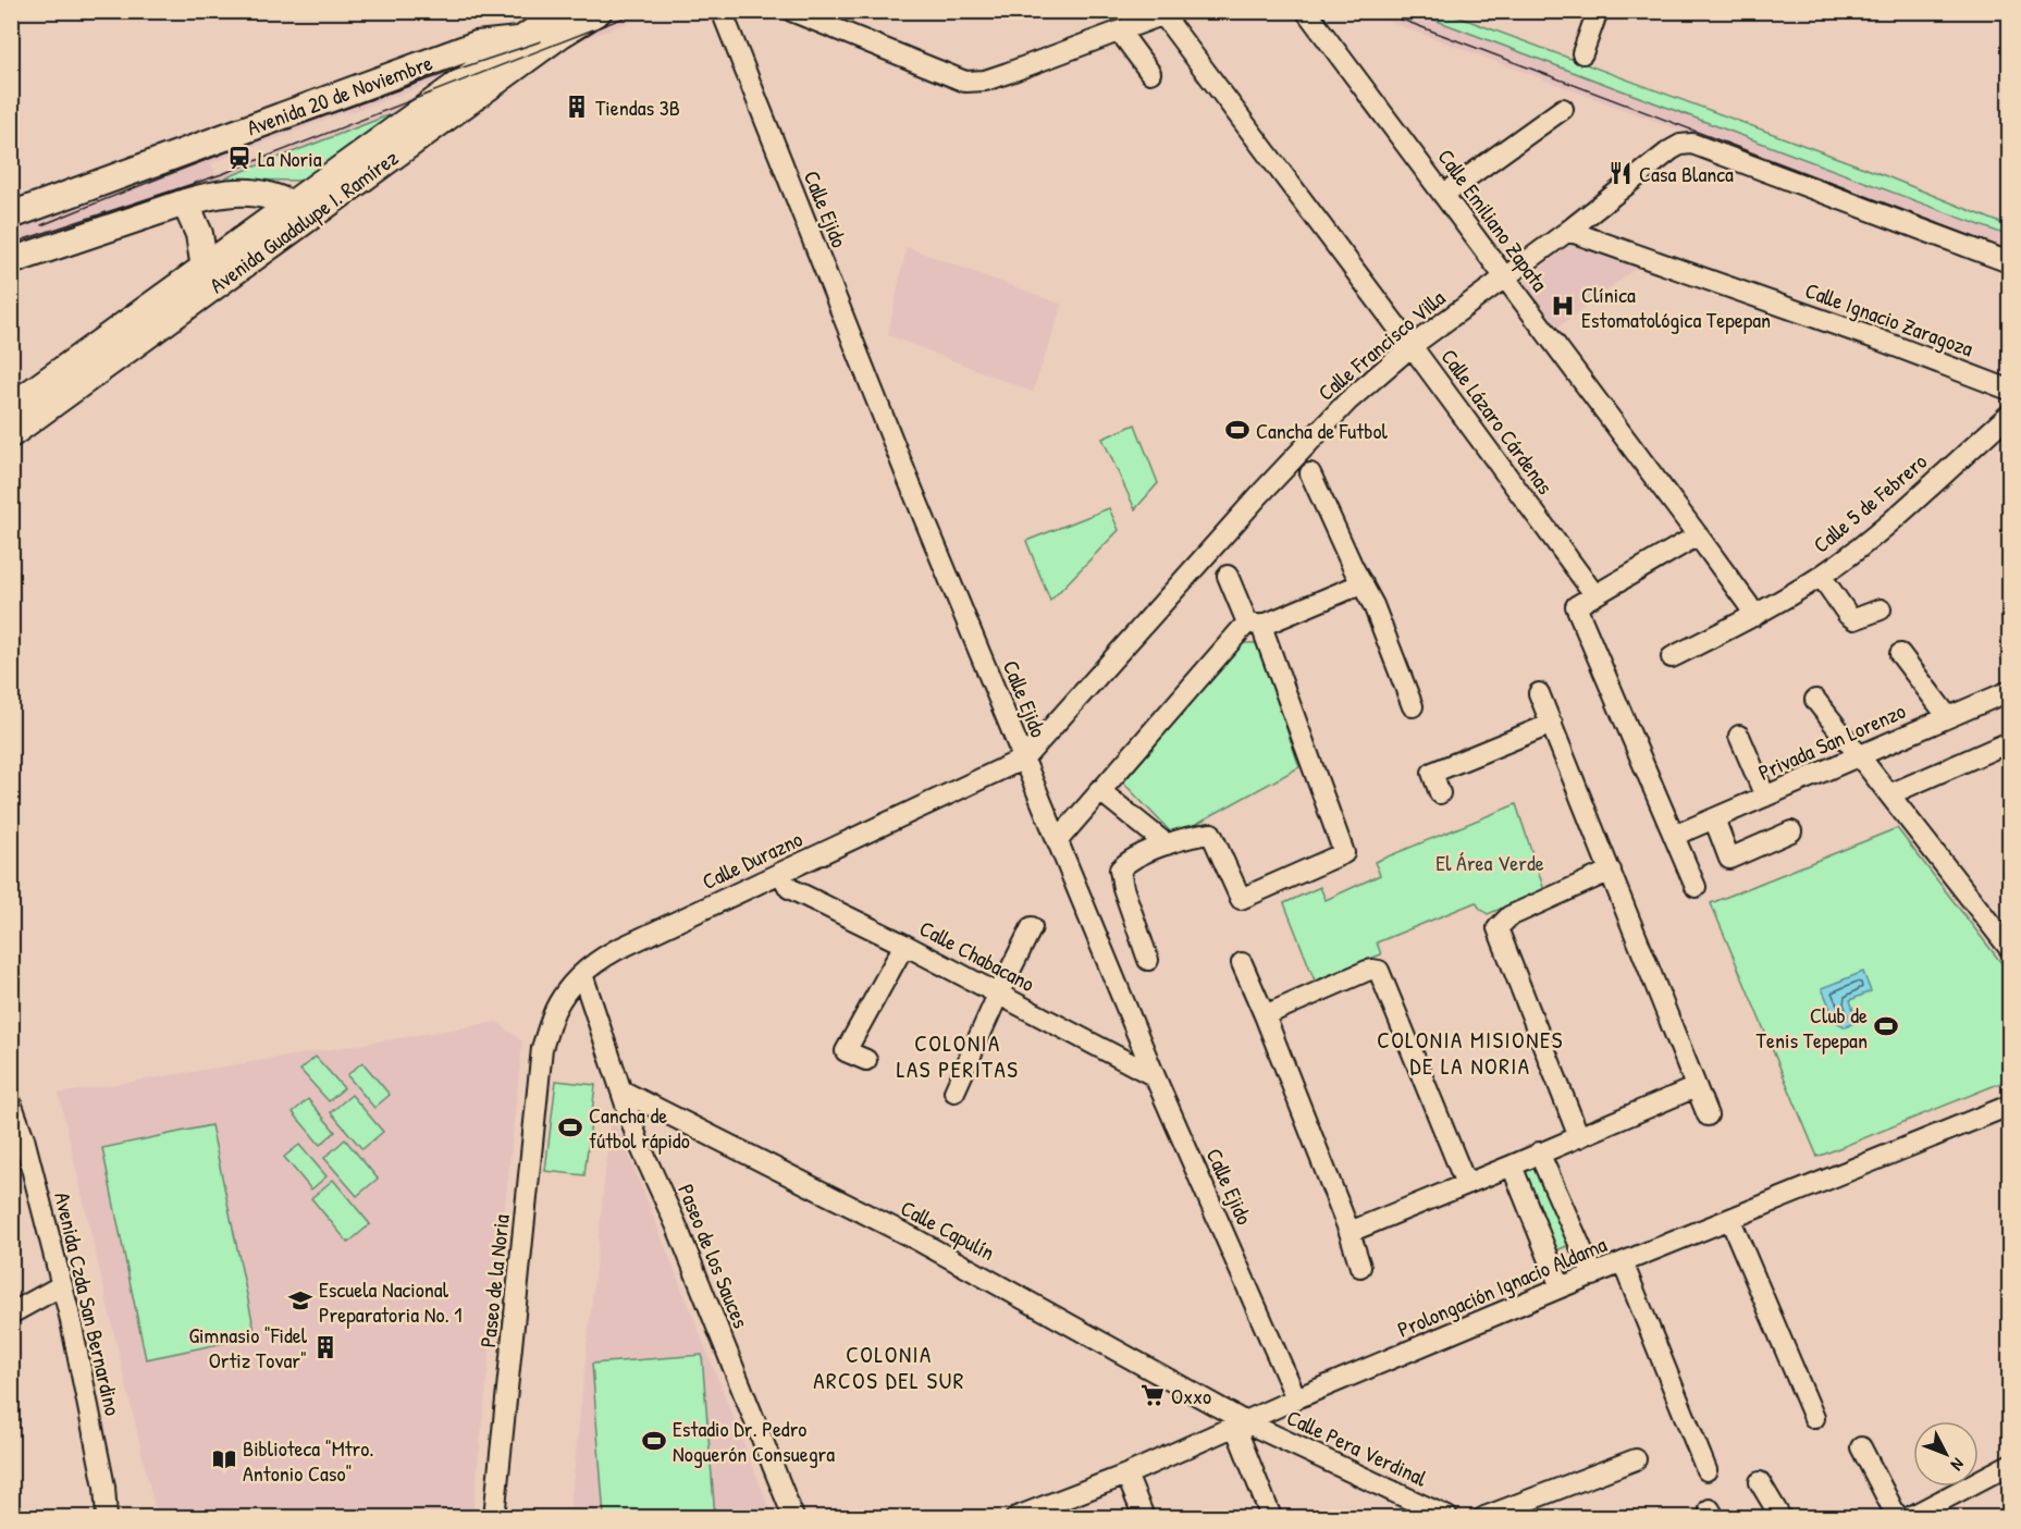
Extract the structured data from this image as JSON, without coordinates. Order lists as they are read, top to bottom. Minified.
{"streets":{"main road":["Avenida 20 de Noviembre","Avenida Guadalupe I. Ramírez"],"street":["Calle Ejido","Calle Emiliano Zapata","Calle Ignacio Zaragoza","Calle Francisco Villa","Calle Lázaro Cárdenas","Calle 5 de Febrero","Privada San Lorenzo","Calle Durazno","Calle Chabacano","Calle Capulín","Paseo de los Sauces","Paseo de la Noria","Prolongación Ignacio Aldama","Avenida Czda San Bernardino","Calle Pera Verdinal"]},"crossings":[["Avenida 20 de Noviembre","Avenida Guadalupe I. Ramírez"],["Calle Ejido","Calle Francisco Villa"],["Calle Ejido","Calle Durazno"],["Calle Ejido","Calle Chabacano"],["Calle Ejido","Prolongación Ignacio Aldama"],["Calle Emiliano Zapata","Calle Francisco Villa"],["Calle Emiliano Zapata","Calle 5 de Febrero"],["Calle Ignacio Zaragoza","Calle Francisco Villa"],["Calle Francisco Villa","Calle Lázaro Cárdenas"],["Calle Francisco Villa","Calle Durazno"],["Calle Durazno","Calle Chabacano"],["Calle Durazno","Paseo de los Sauces"],["Calle Durazno","Paseo de la Noria"],["Calle Capulín","Paseo de los Sauces"],["Calle Capulín","Prolongación Ignacio Aldama"],["Calle Capulín","Calle Pera Verdinal"],["Prolongación Ignacio Aldama","Calle Pera Verdinal"]],"districts":["COLONIA MISIONES DE LA NORIA","COLONIA LAS PERITAS","COLONIA ARCOS DEL SUR"],"parks":["El Área Verde"],"places":{"building":["Tiendas 3B","Gimnasio \"Fidel Ortiz Tovar\""],"station":["La Noria"],"restaurant":["Casa Blanca"],"hospital":["Clínica Estomatológica Tepepan"],"sports":["Cancha de Futbol","Club de Tenis Tepepan","Cancha de fútbol rápido","Estadio Dr. Pedro Noguerón Consuegra"],"school or university":["Escuela Nacional Preparatoria No. 1"],"supermarket":["Oxxo"],"library":["Biblioteca \"Mtro. Antonio Caso\""]},"north":"bottom right"}
